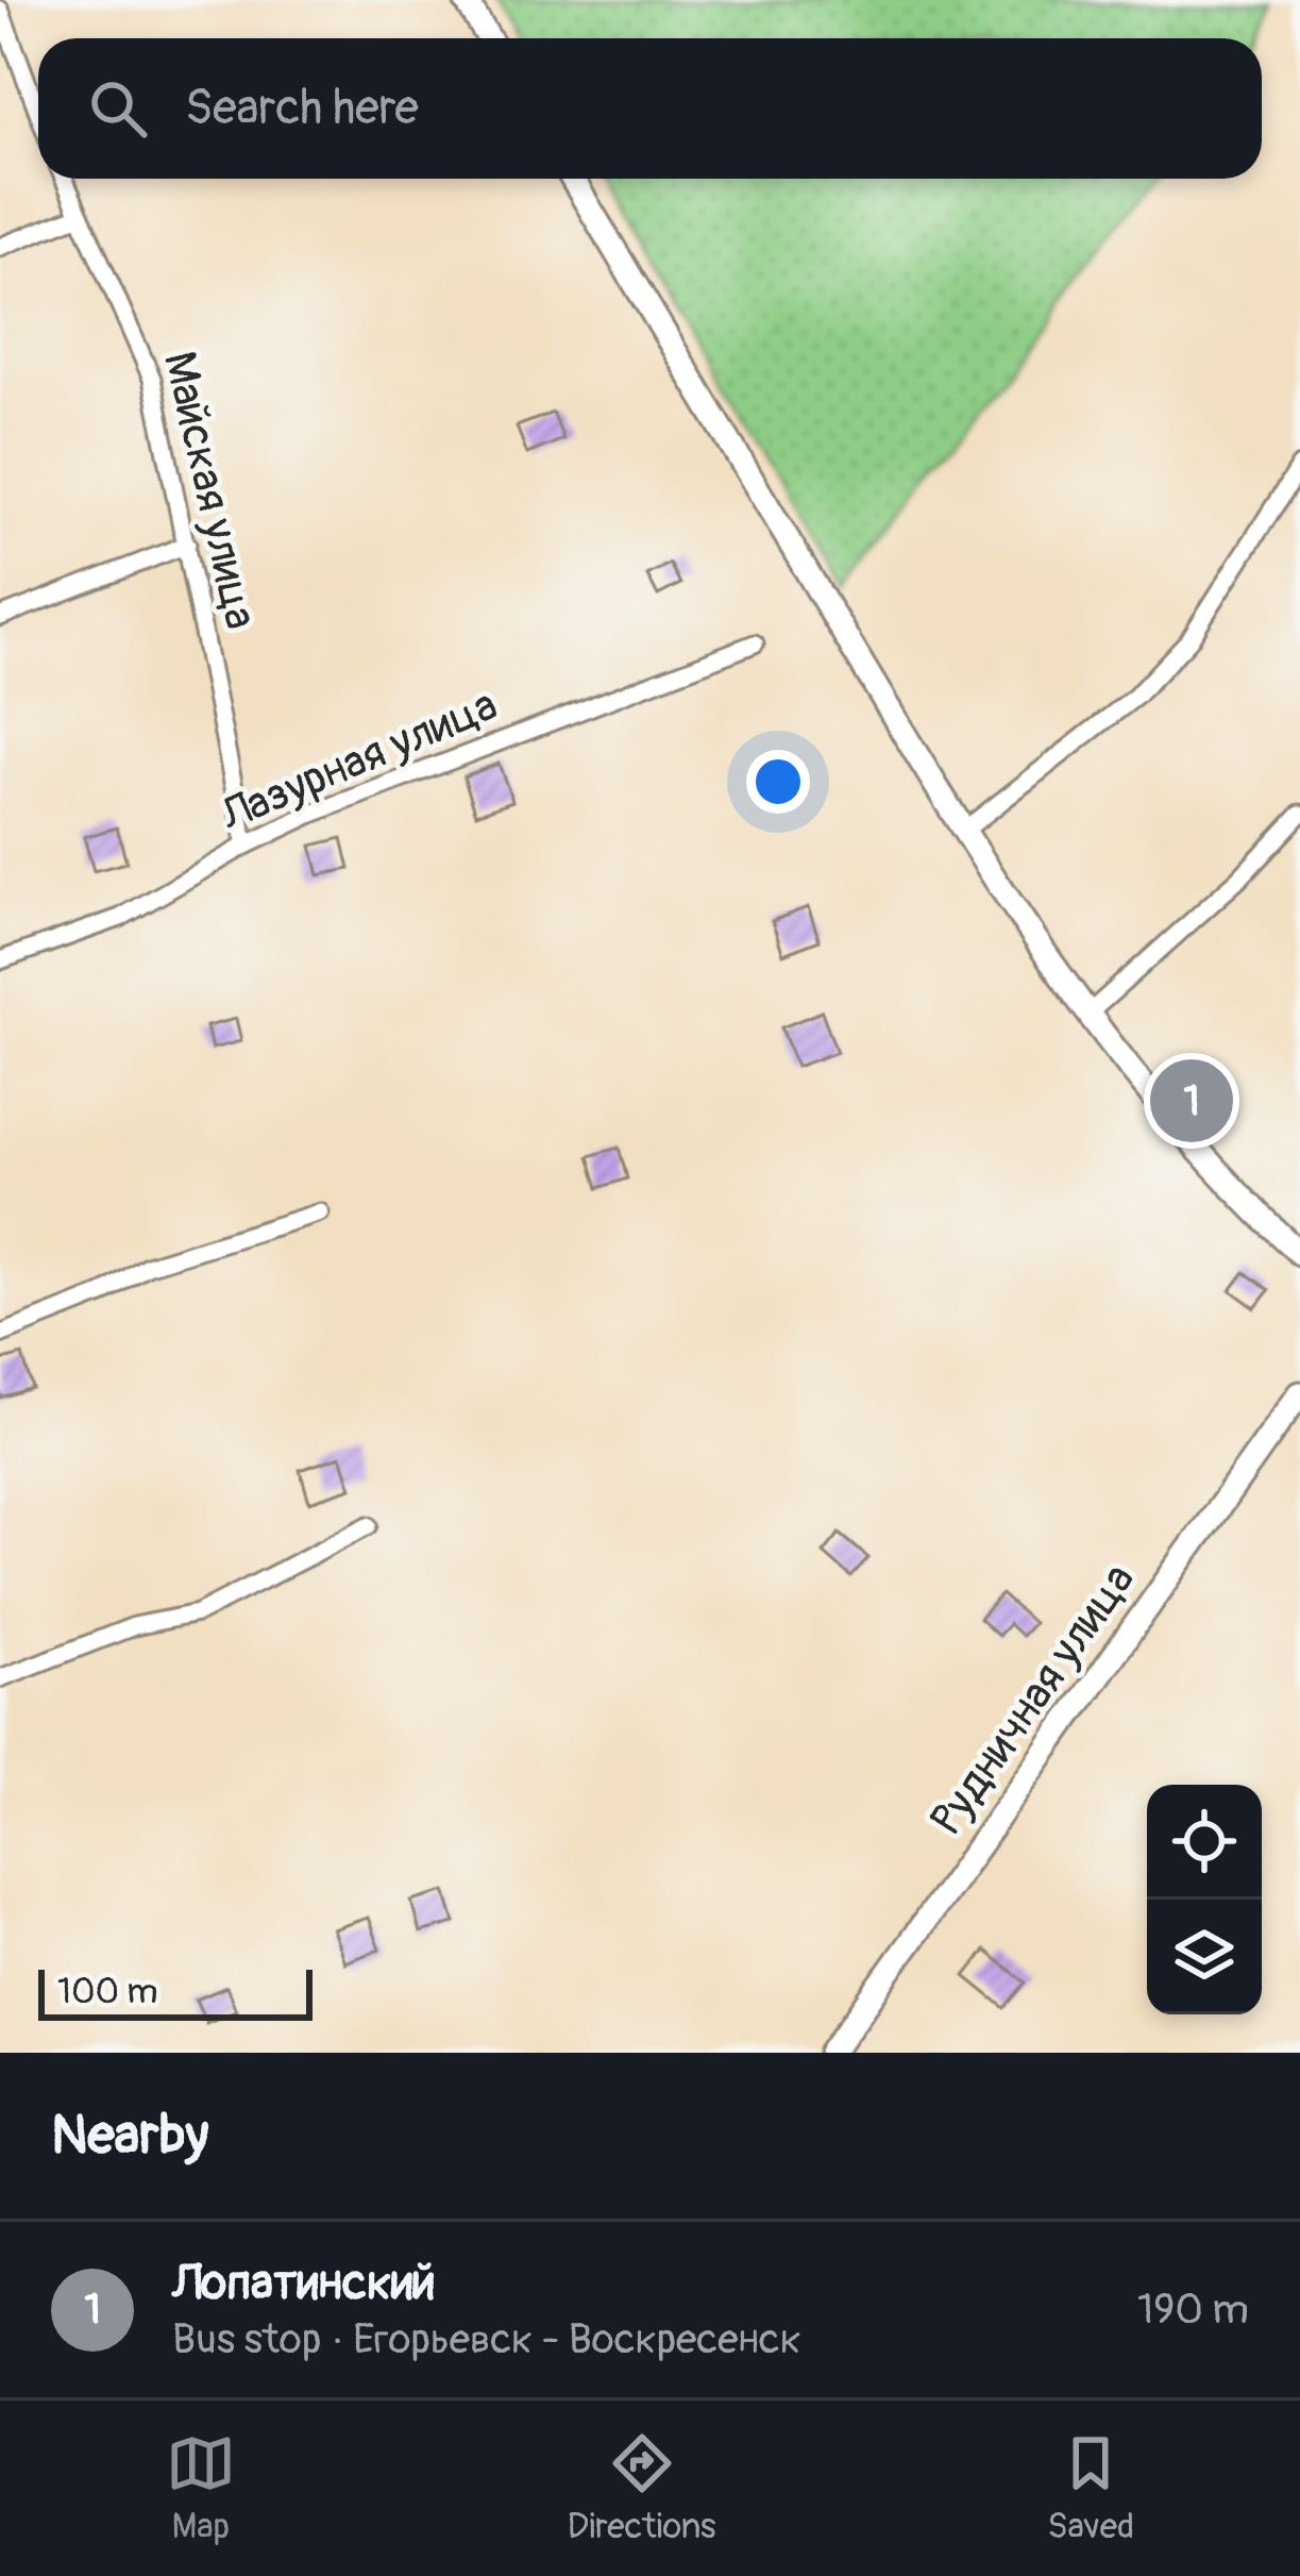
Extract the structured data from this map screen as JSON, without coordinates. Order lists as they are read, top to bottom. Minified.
{"streets":{"main road":["Рудничная улица"],"street":["Майская улица","Лазурная улица"]},"crossings":[["Майская улица","Лазурная улица"]],"scale_bar":"100 m","page":{"search":"Search here","pins":"1","scale":"100 m","heading":"Nearby","list":[{"mark":"1","name":"Лопатинский","note":"Bus stop · Егорьевск - Воскресенск","value":"190 m"}],"nav":["Map","Directions","Saved"]}}
